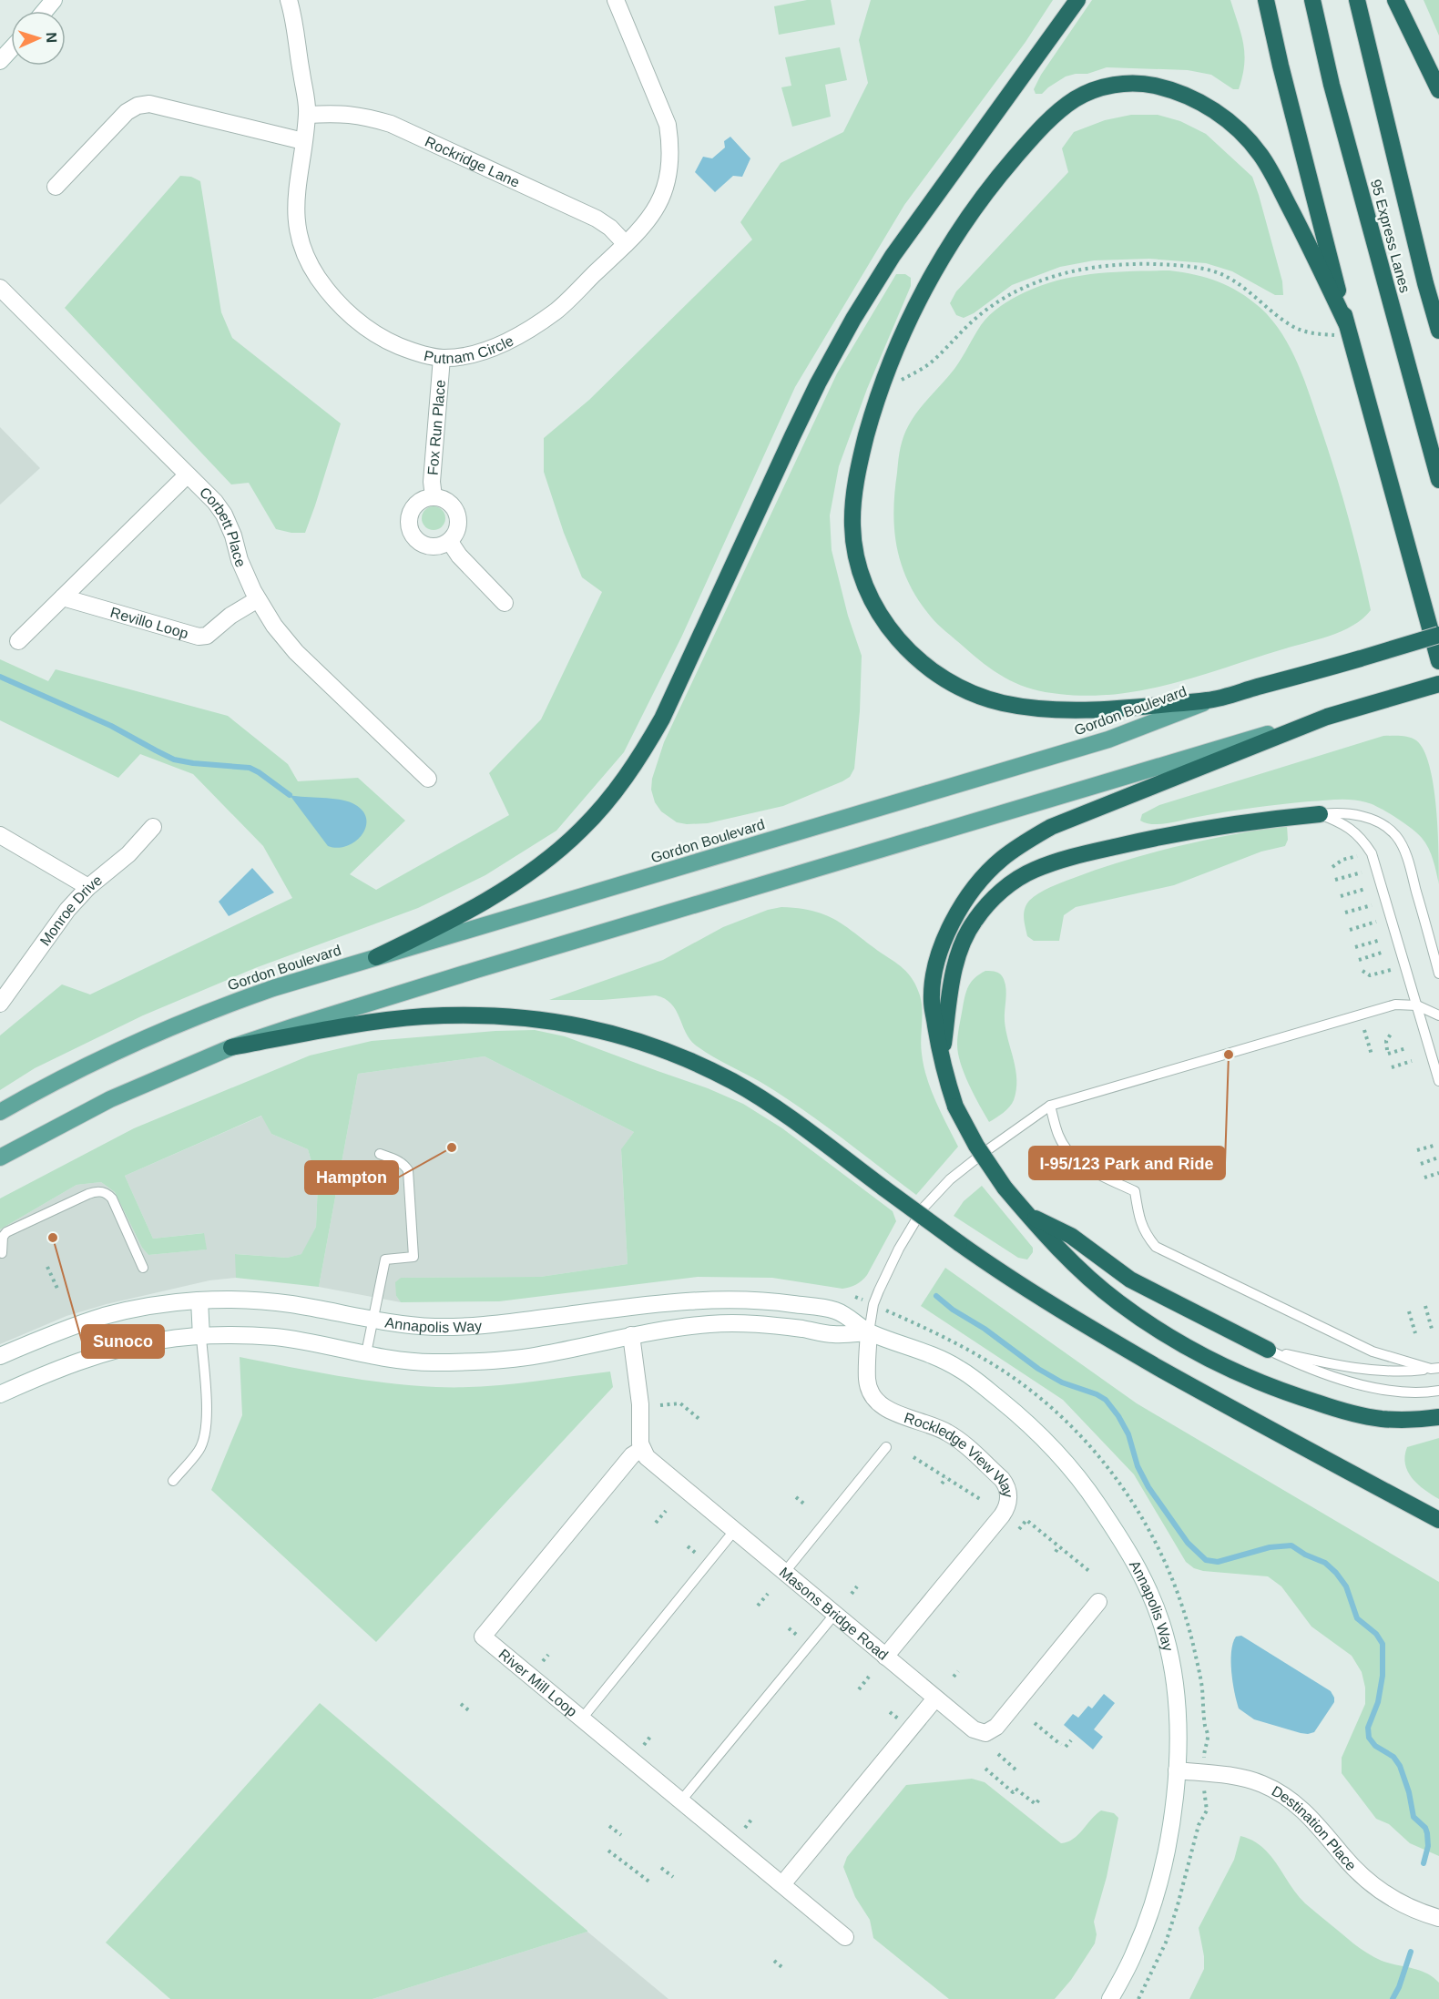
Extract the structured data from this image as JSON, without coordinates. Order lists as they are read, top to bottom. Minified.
{"streets":{"highway":["95 Express Lanes","Gordon Boulevard"],"street":["Rockridge Lane","Putnam Circle","Fox Run Place","Corbett Place","Revillo Loop","Monroe Drive","Annapolis Way","Rockledge View Way","Masons Bridge Road","River Mill Loop","Destination Place"]},"crossings":[["Rockridge Lane","Putnam Circle"],["Putnam Circle","Fox Run Place"],["Corbett Place","Revillo Loop"],["Annapolis Way","Rockledge View Way"],["Annapolis Way","Destination Place"],["Rockledge View Way","Masons Bridge Road"],["Masons Bridge Road","River Mill Loop"]],"places":["I-95/123 Park and Ride","Hampton","Sunoco"],"north":"right"}
